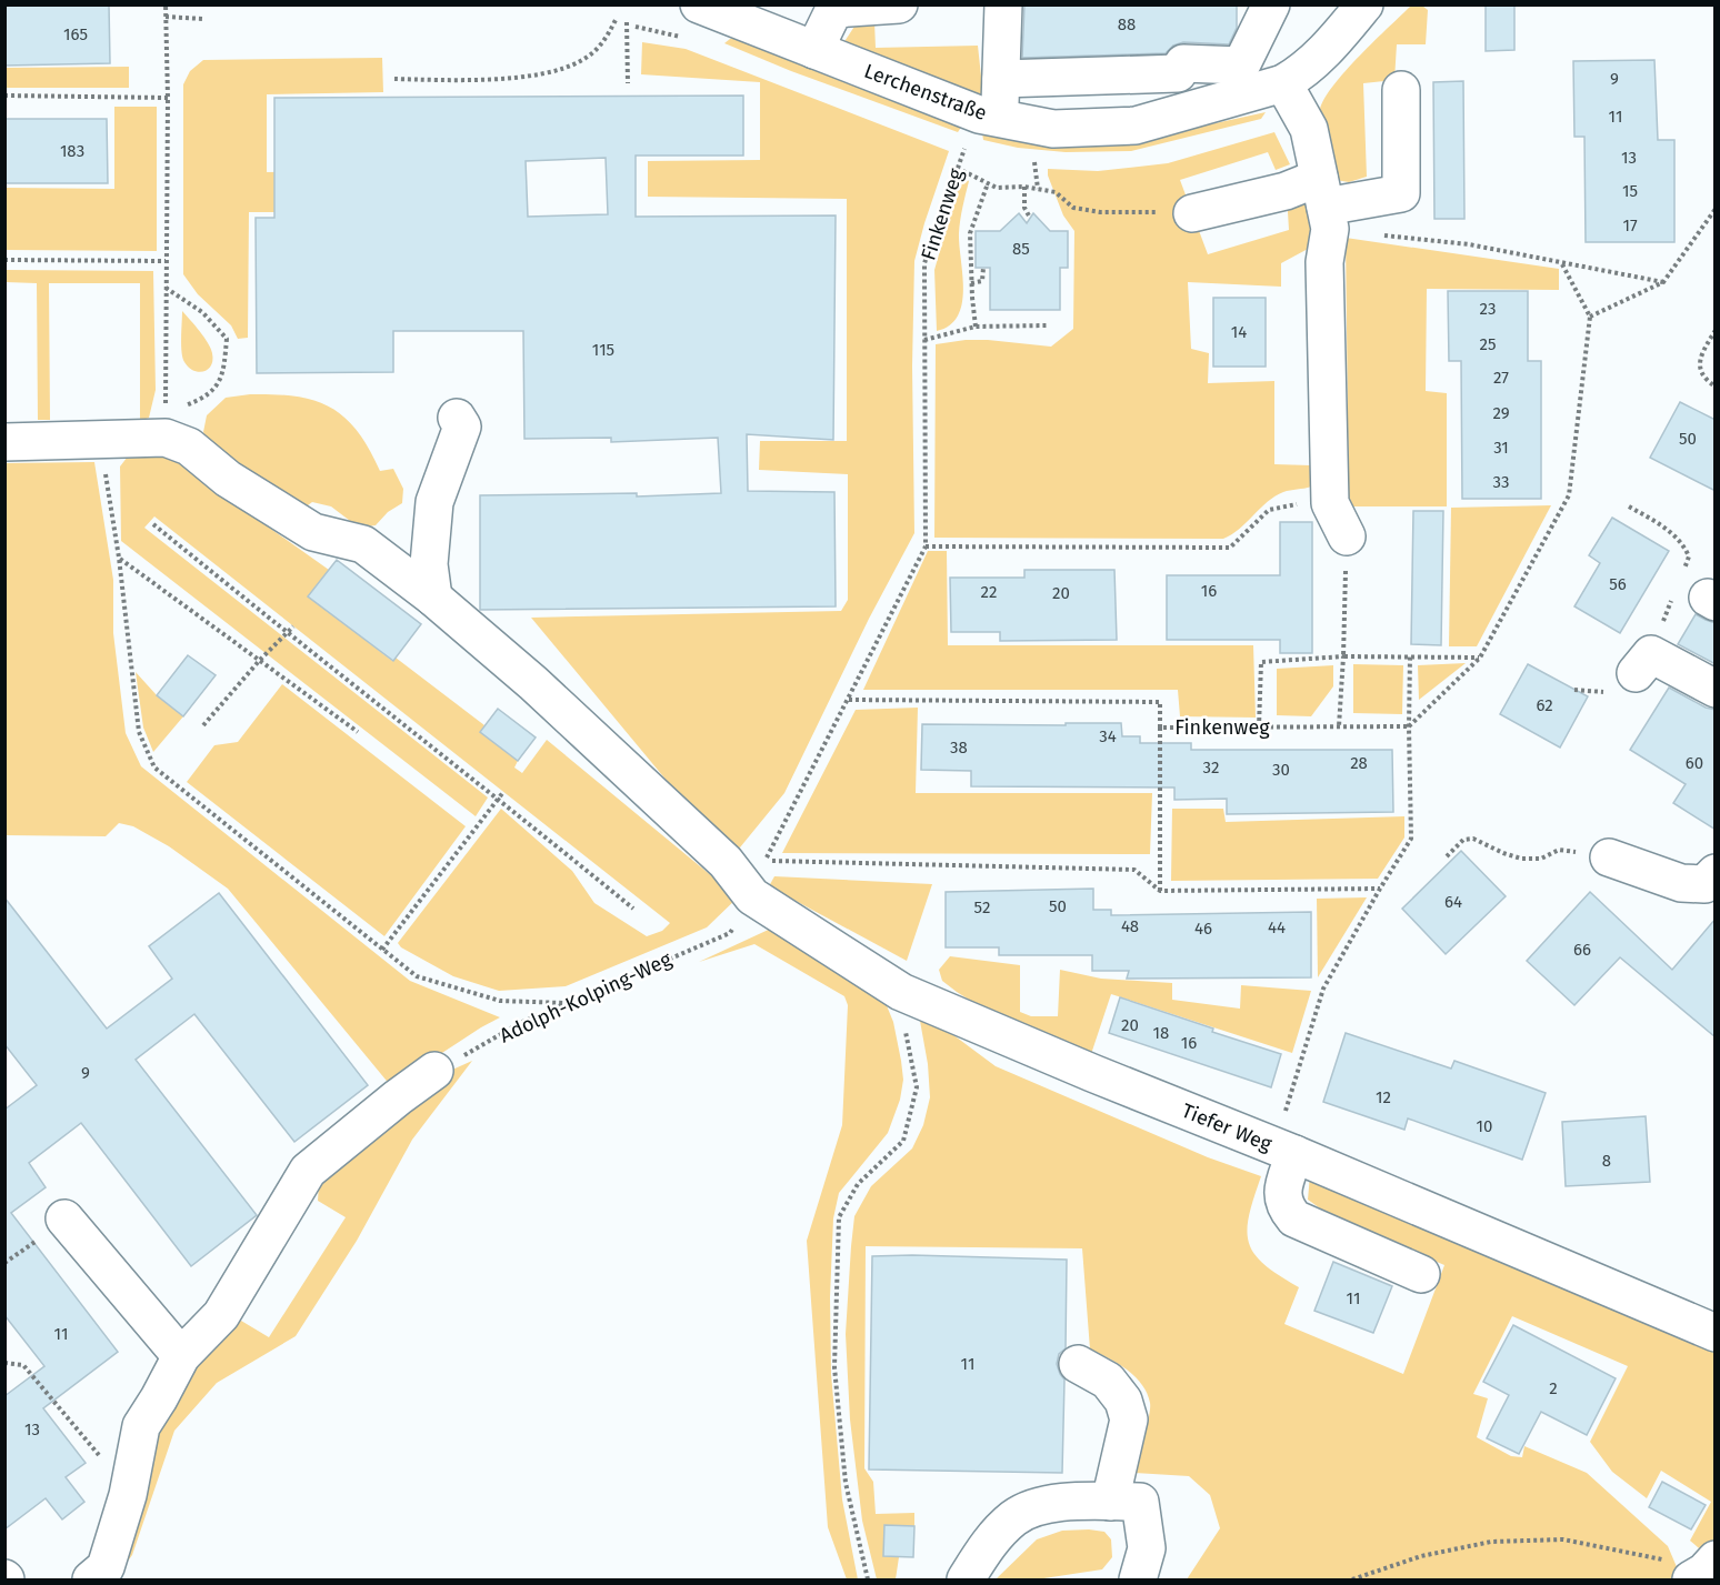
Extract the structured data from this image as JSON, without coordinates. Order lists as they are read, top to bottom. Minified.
{"streets":{"street":["Lerchenstraße","Tiefer Weg"],"path":["Finkenweg","Adolph-Kolping-Weg"]},"crossings":[["Lerchenstraße","Finkenweg"],["Adolph-Kolping-Weg","Tiefer Weg"]],"house_numbers":["88","165","9","11","183","13","15","17","85","23","14","25","115","27","29","50","31","33","56","16","22","20","62","34","38","28","60","32","30","64","50","52","48","44","46","66","20","18","16","9","12","10","8","11","11","11","2","13"]}
